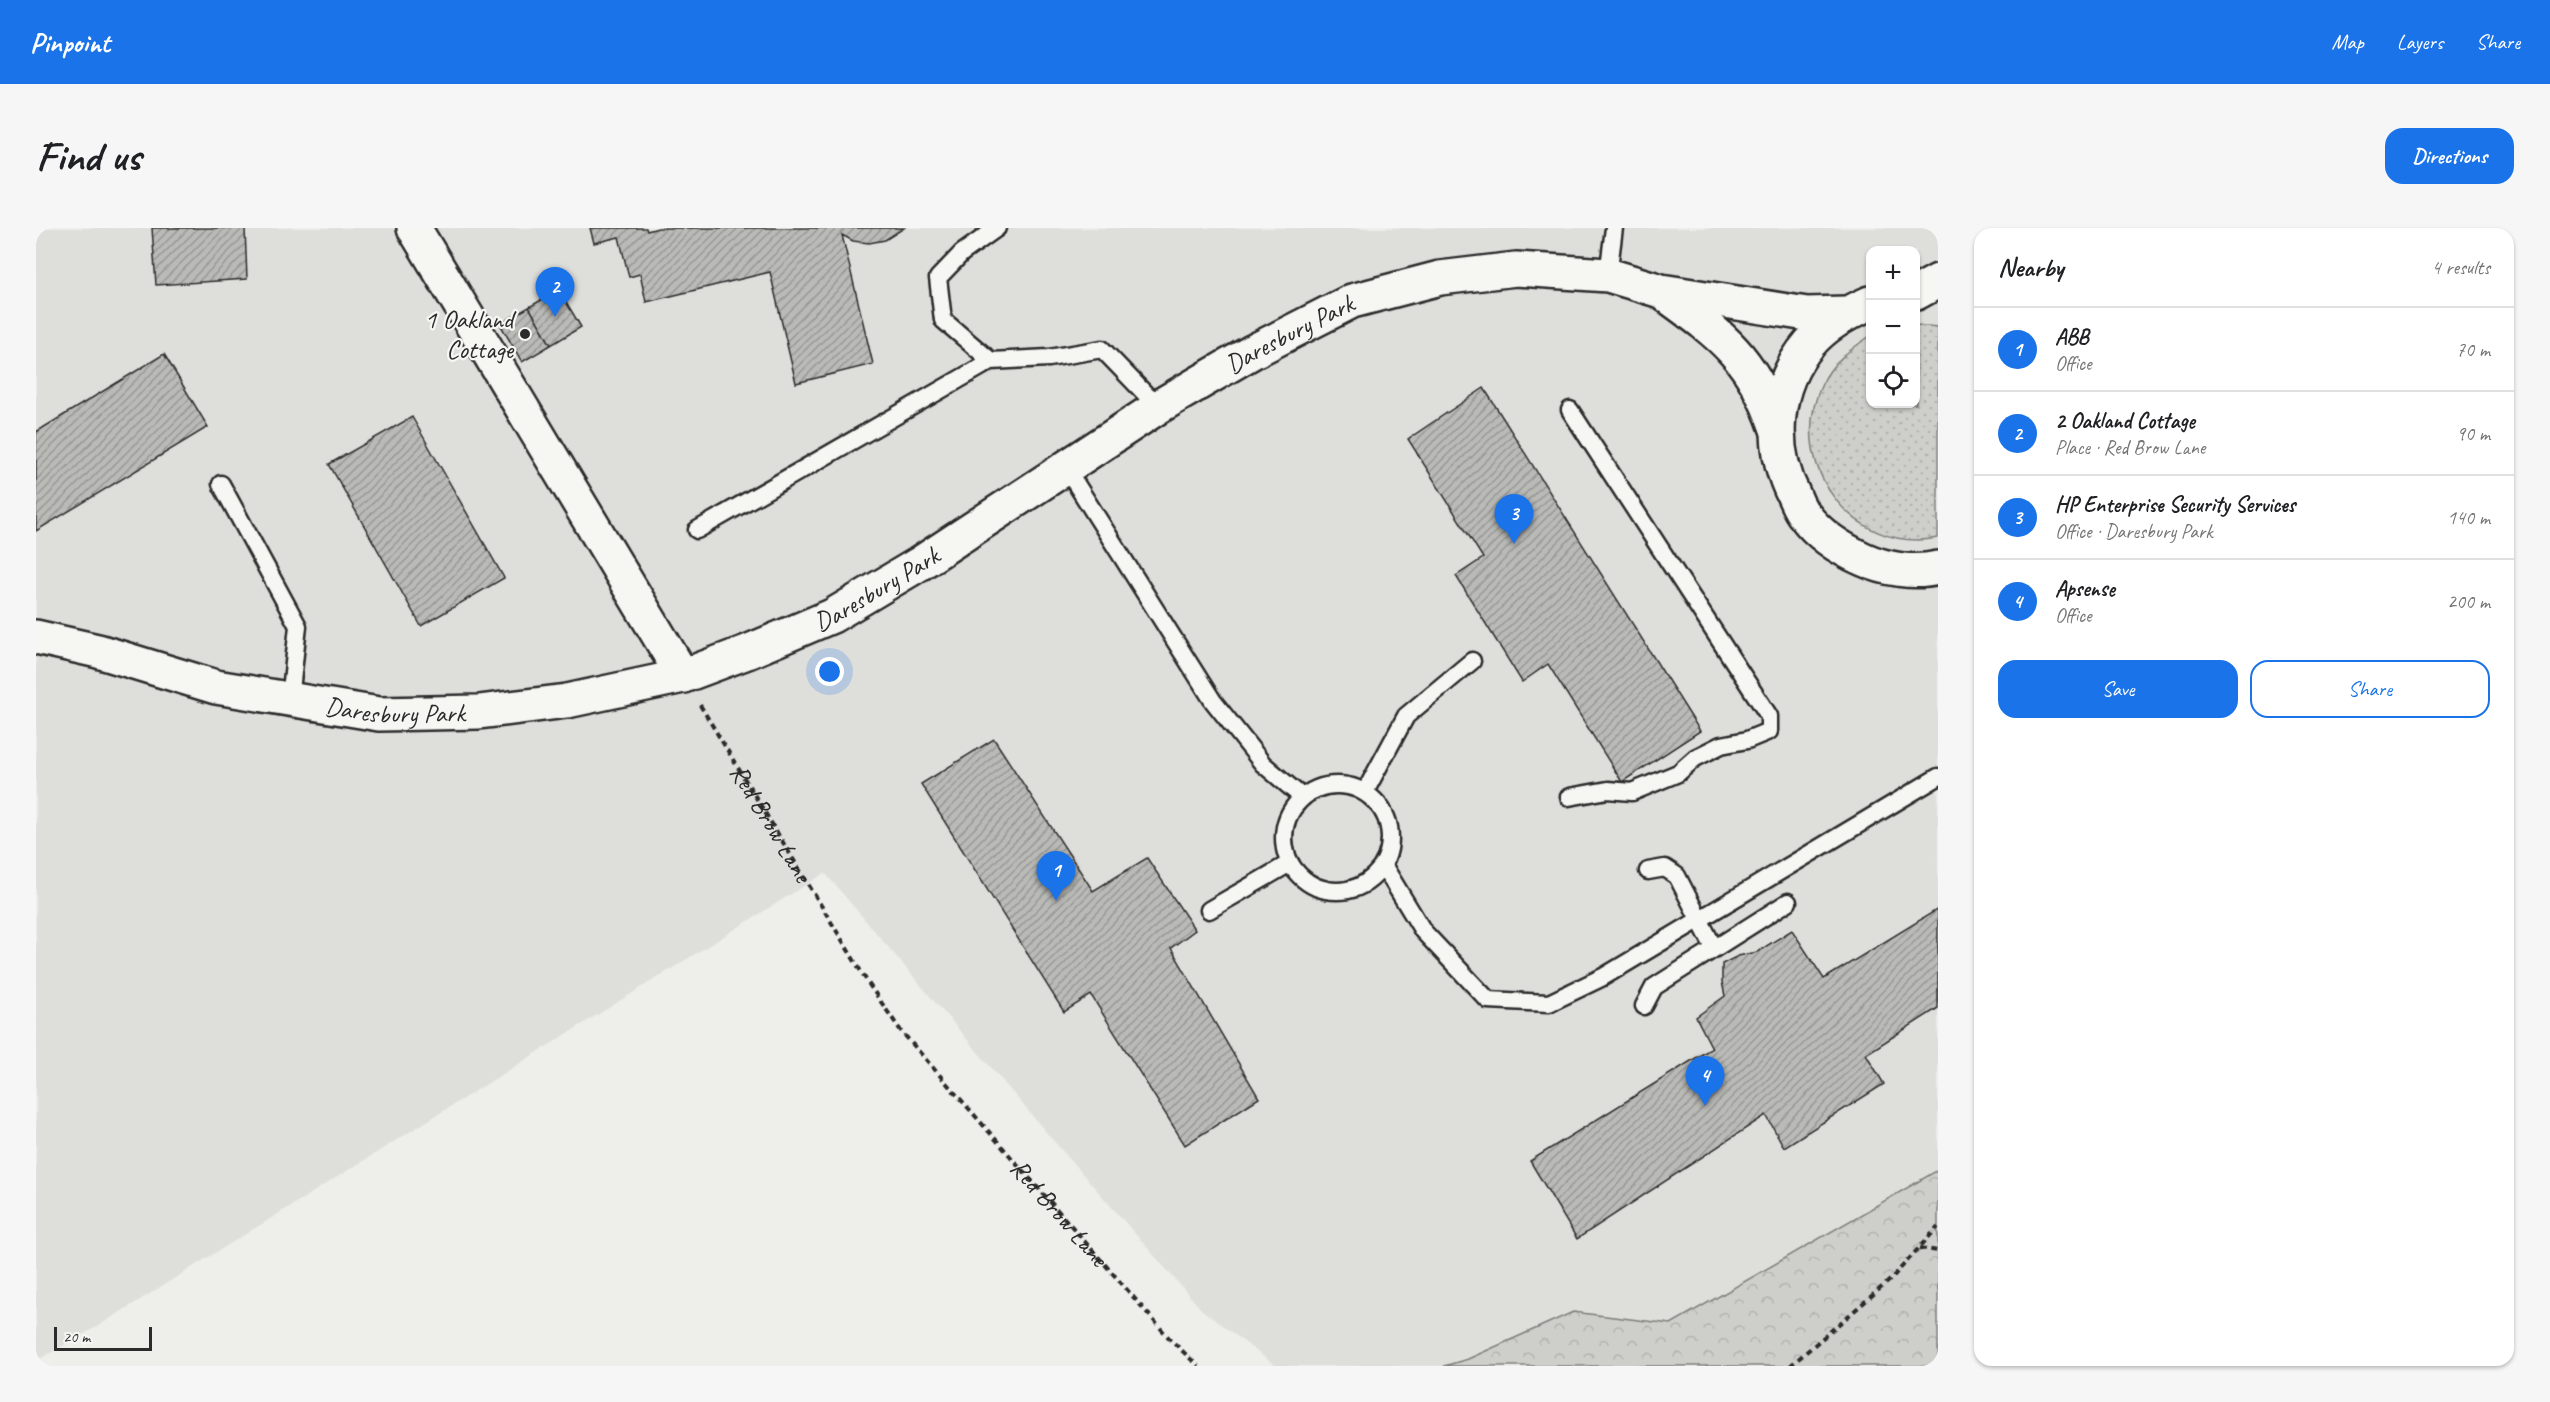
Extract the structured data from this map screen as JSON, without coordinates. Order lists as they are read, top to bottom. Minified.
{"streets":{"street":["Daresbury Park"],"path":["Red Brow Lane"]},"crossings":[["Daresbury Park","Red Brow Lane"]],"places":["1 Oakland Cottage"],"scale_bar":"20 m","page":{"header":"Pinpoint","nav":["Map","Layers","Share"],"buttons":["Directions",["Save","Share"]],"title":"Find us","heading":["Nearby","4 results"],"map_buttons":["+","−"],"pins":["2","3","1","4"],"list":[{"mark":"1","name":"ABB","note":"Office","value":"70 m"},{"mark":"2","name":"2 Oakland Cottage","note":"Place · Red Brow Lane","value":"90 m"},{"mark":"3","name":"HP Enterprise Security Services","note":"Office · Daresbury Park","value":"140 m"},{"mark":"4","name":"Apsense","note":"Office","value":"200 m"}],"scale":"20 m"}}
